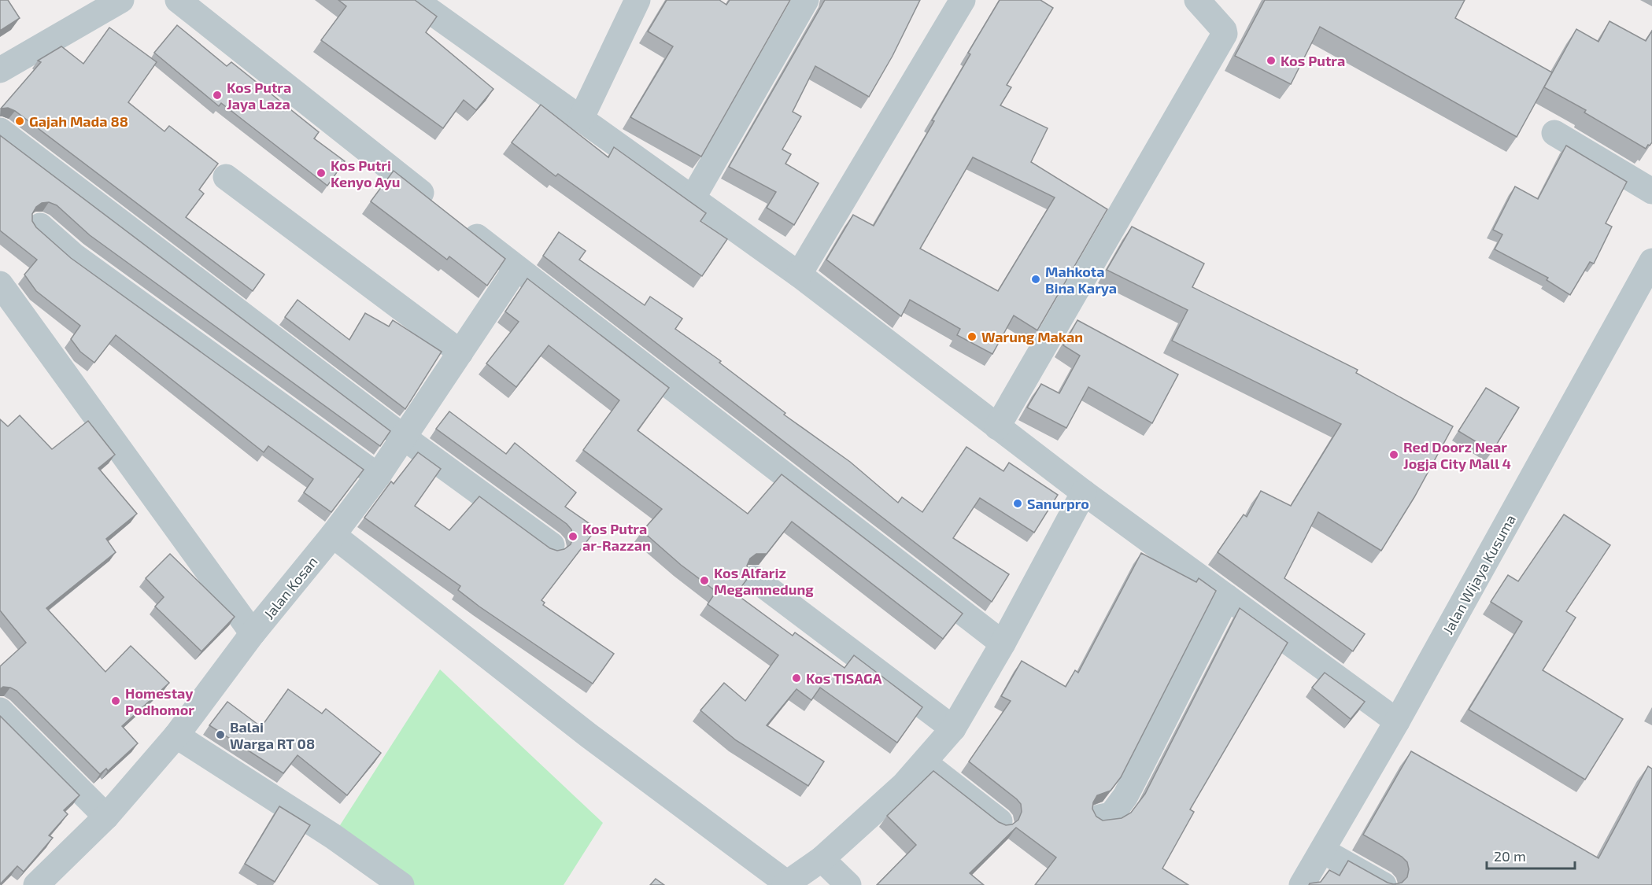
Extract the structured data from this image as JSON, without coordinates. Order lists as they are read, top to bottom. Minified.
{"streets":{"street":["Jalan Wijaya Kusuma","Jalan Kosan"]},"places":["Kos Putra","Kos Putra Jaya Laza","Gajah Mada 88","Kos Putri Kenyo Ayu","Mahkota Bina Karya","Warung Makan","Red Doorz Near Jogja City Mall 4","Sanurpro","Kos Putra ar-Razzan","Kos Alfariz Megamnedung","Kos TISAGA","Homestay Podhomor","Balai Warga RT 08"],"scale_bar":"20 m"}
